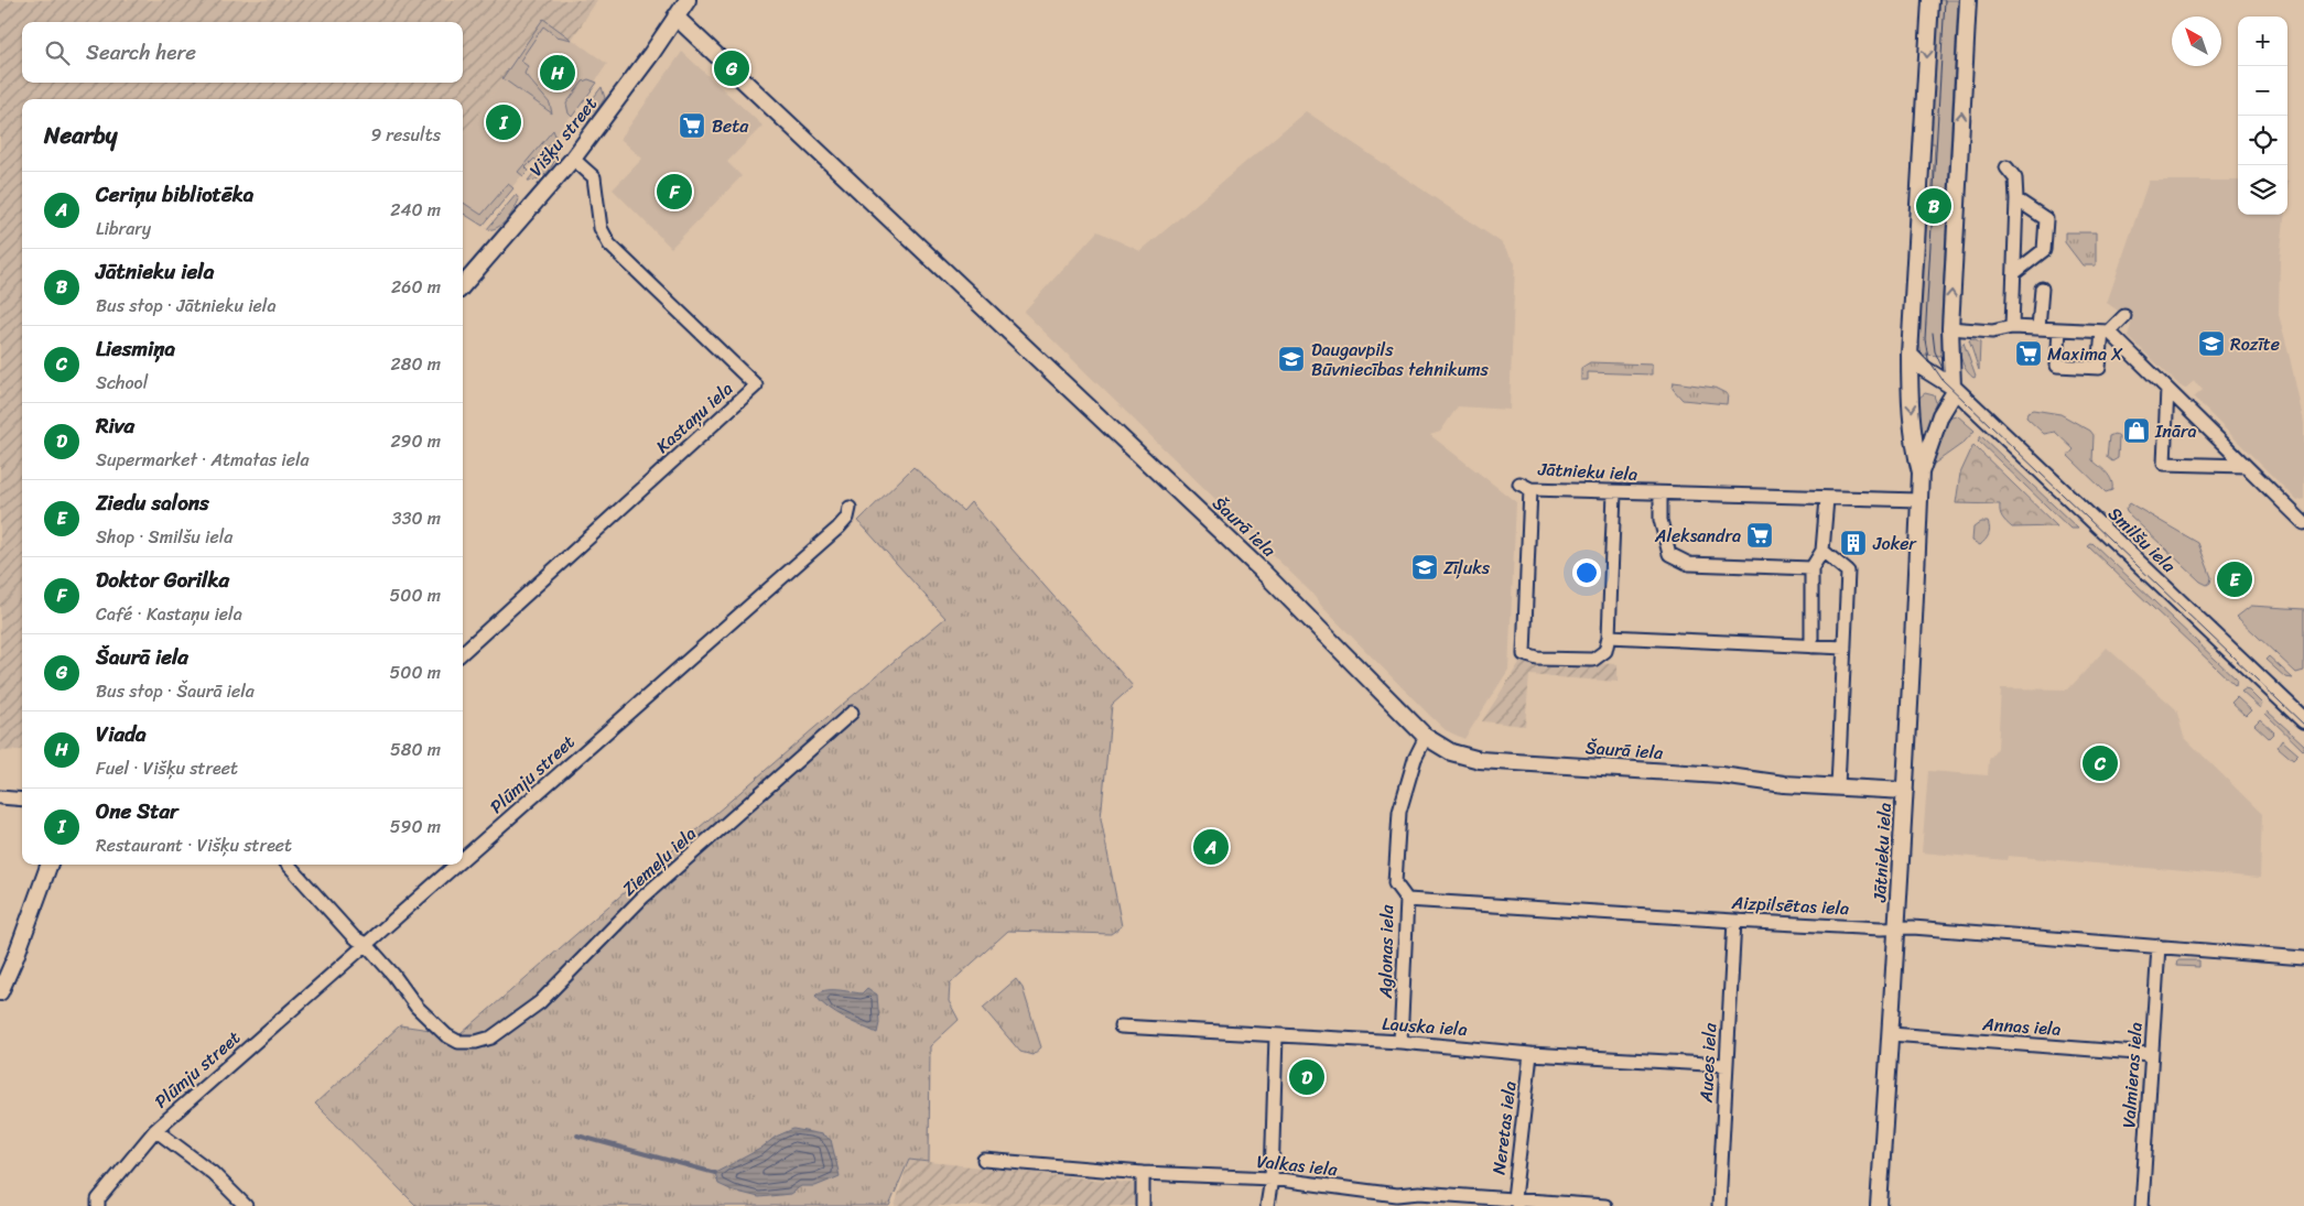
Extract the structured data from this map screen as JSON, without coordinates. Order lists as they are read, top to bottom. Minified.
{"streets":{"street":["Višķu street","Kastaņu iela","Jātnieku iela","Šaurā iela","Smilšu iela","Plūmju street","Ziemeļu iela","Aizpilsētas iela","Aglonas iela","Lauska iela","Annas iela","Auces iela","Valmieras iela","Neretas iela","Valkas iela"]},"crossings":[["Višķu street","Kastaņu iela"],["Višķu street","Šaurā iela"],["Jātnieku iela","Šaurā iela"],["Jātnieku iela","Smilšu iela"],["Jātnieku iela","Aizpilsētas iela"],["Jātnieku iela","Annas iela"],["Šaurā iela","Aglonas iela"],["Plūmju street","Ziemeļu iela"],["Aizpilsētas iela","Aglonas iela"],["Aizpilsētas iela","Auces iela"],["Aizpilsētas iela","Valmieras iela"],["Aglonas iela","Lauska iela"],["Lauska iela","Auces iela"],["Lauska iela","Neretas iela"],["Annas iela","Valmieras iela"],["Neretas iela","Valkas iela"]],"places":{"supermarket":["Beta","Maxima X","Aleksandra"],"school or university":["Rozīte","Daugavpils Būvniecības tehnikums","Zīļuks"],"shop":["Ināra"],"building":["Joker"]},"north":"top left","page":{"map_buttons":["+","−"],"search":"Search here","pins":["G","H","I","F","B","E","C","A","D"],"heading":["Nearby","9 results"],"list":[{"mark":"A","name":"Ceriņu bibliotēka","note":"Library","value":"240 m"},{"mark":"B","name":"Jātnieku iela","note":"Bus stop · Jātnieku iela","value":"260 m"},{"mark":"C","name":"Liesmiņa","note":"School","value":"280 m"},{"mark":"D","name":"Riva","note":"Supermarket · Atmatas iela","value":"290 m"},{"mark":"E","name":"Ziedu salons","note":"Shop · Smilšu iela","value":"330 m"},{"mark":"F","name":"Doktor Gorilka","note":"Café · Kastaņu iela","value":"500 m"},{"mark":"G","name":"Šaurā iela","note":"Bus stop · Šaurā iela","value":"500 m"},{"mark":"H","name":"Viada","note":"Fuel · Višķu street","value":"580 m"},{"mark":"I","name":"One Star","note":"Restaurant · Višķu street","value":"590 m"}]}}
